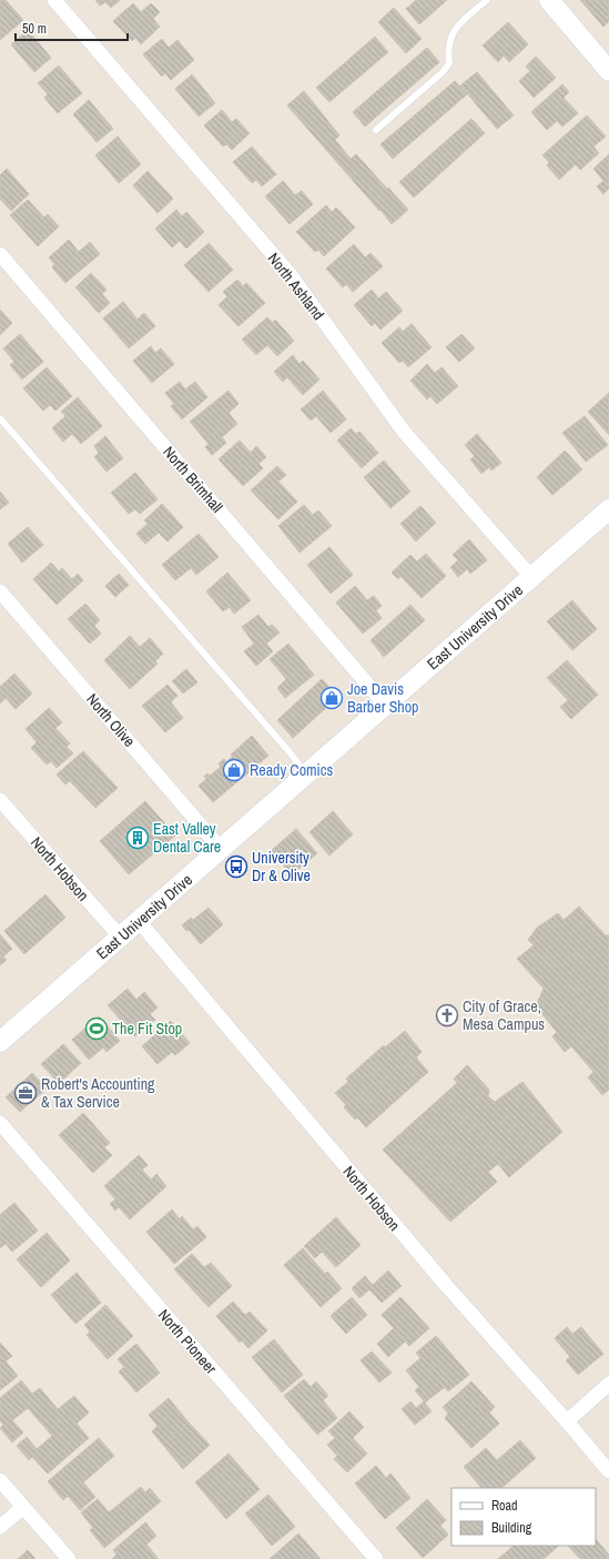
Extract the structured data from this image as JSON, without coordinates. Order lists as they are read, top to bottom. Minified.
{"streets":{"main road":["East University Drive"],"street":["North Ashland","North Brimhall","North Olive","North Hobson","North Pioneer"]},"crossings":[["North Ashland","East University Drive"],["North Brimhall","East University Drive"],["East University Drive","North Olive"],["East University Drive","North Hobson"]],"places":{"shop":["Joe Davis Barber Shop","Ready Comics"],"building":["East Valley Dental Care"],"bus stop":["University Dr & Olive"],"church":["City of Grace, Mesa Campus"],"sports":["The Fit Stop"],"office":["Robert's Accounting & Tax Service"]},"legend":["Road","Building"],"scale_bar":"50 m"}
